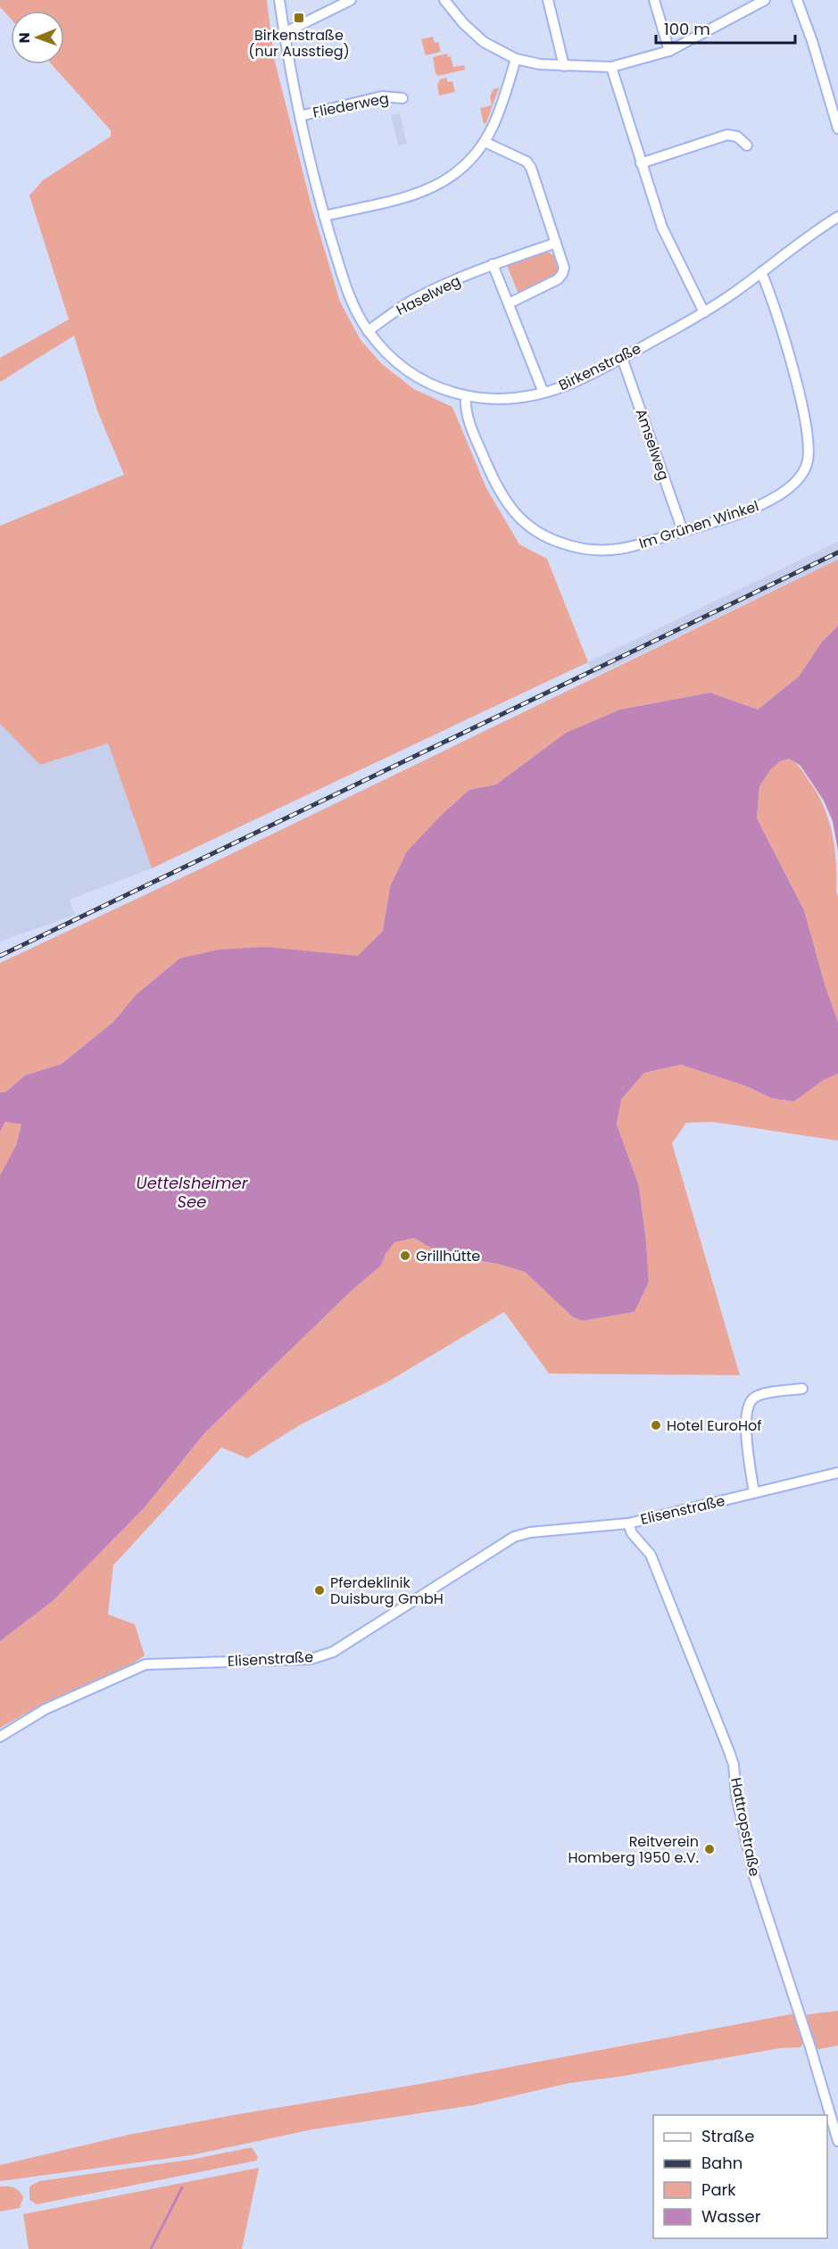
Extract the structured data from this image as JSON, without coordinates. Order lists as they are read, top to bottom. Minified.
{"streets":{"street":["Fliederweg","Haselweg","Birkenstraße","Amselweg","Im Grünen Winkel","Elisenstraße","Hattropstraße"]},"crossings":[["Fliederweg","Birkenstraße"],["Haselweg","Birkenstraße"],["Birkenstraße","Amselweg"],["Birkenstraße","Im Grünen Winkel"],["Amselweg","Im Grünen Winkel"],["Elisenstraße","Hattropstraße"]],"water":["Uettelsheimer See"],"places":{"transit":["Birkenstraße (nur Ausstieg)"],"other":["Grillhütte","Hotel EuroHof","Pferdeklinik Duisburg GmbH","Reitverein Homberg 1950 e.V."]},"legend":["Straße","Bahn","Park","Wasser"],"scale_bar":"100 m","north":"left"}
